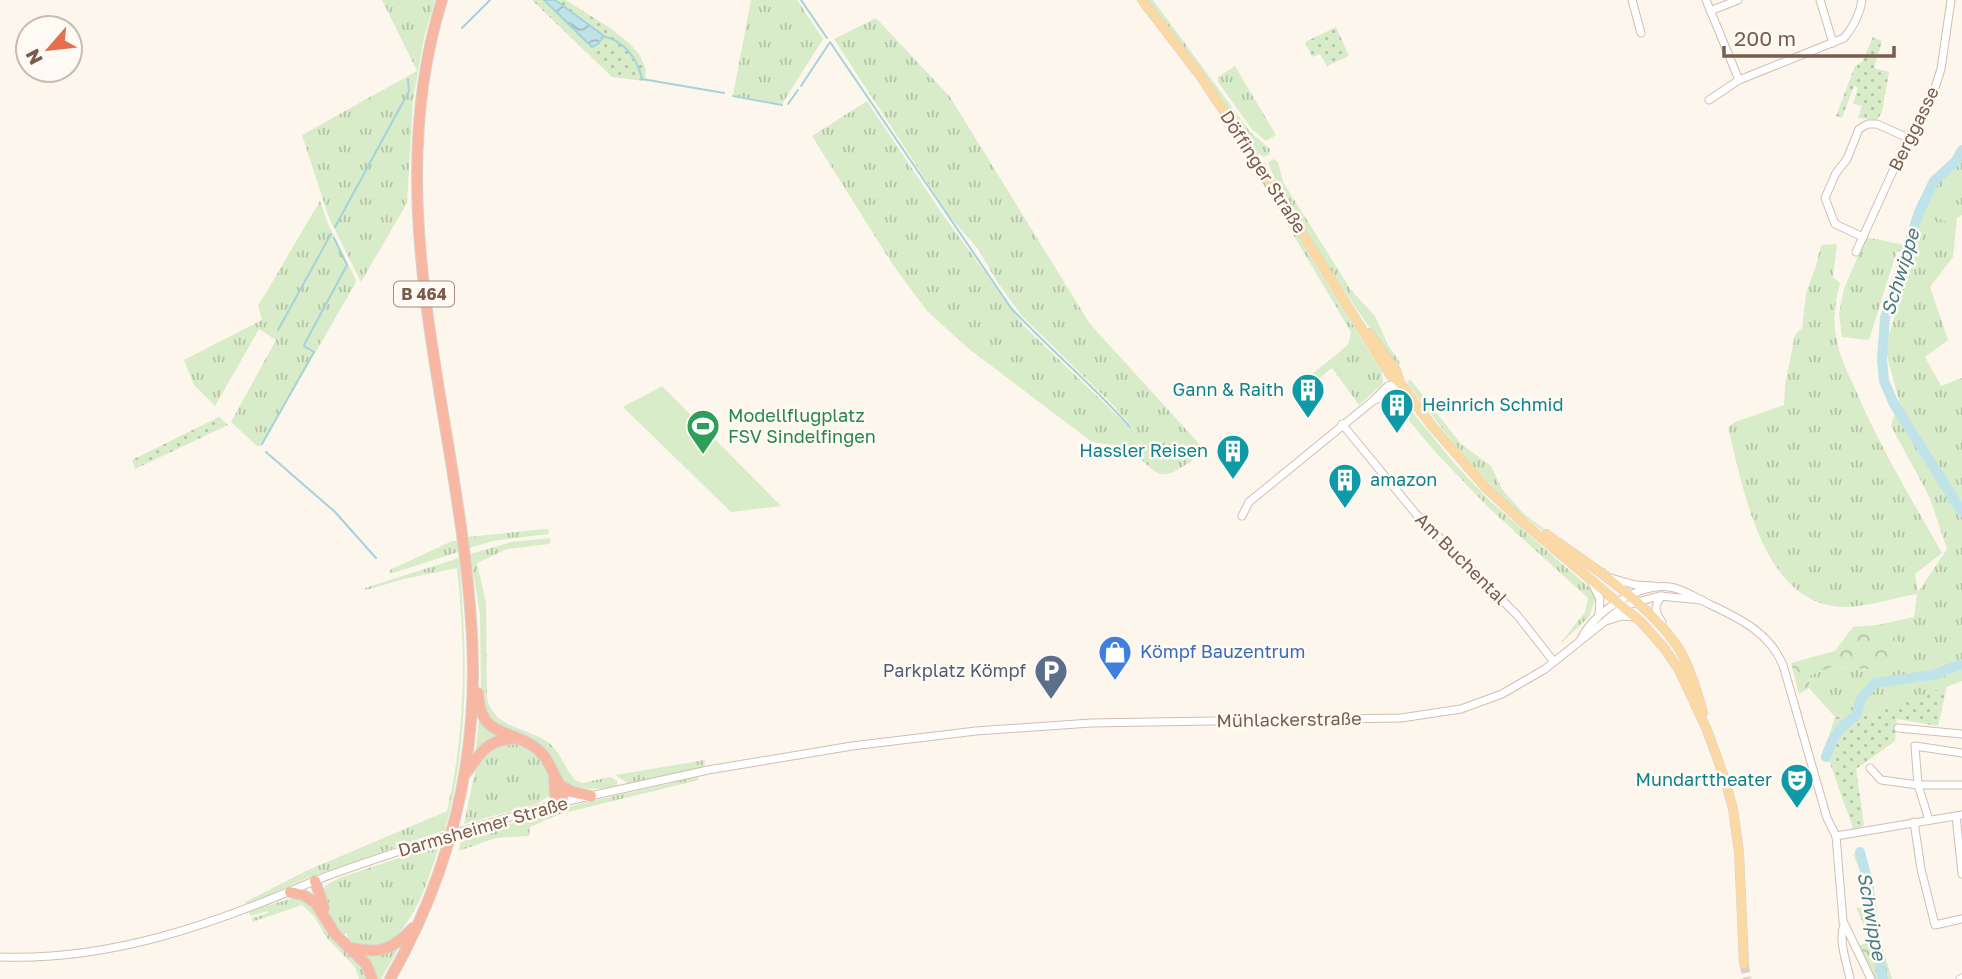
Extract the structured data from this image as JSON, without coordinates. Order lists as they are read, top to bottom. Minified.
{"streets":{"highway":["B 464"],"main road":["Döffinger Straße"],"street":["Berggasse","Am Buchental","Mühlackerstraße","Darmsheimer Straße"]},"crossings":[["Döffinger Straße","Mühlackerstraße"],["Am Buchental","Mühlackerstraße"],["Mühlackerstraße","Darmsheimer Straße"]],"water":["Schwippe"],"places":{"building":["Gann & Raith","Heinrich Schmid","Hassler Reisen","amazon"],"sports":["Modellflugplatz FSV Sindelfingen"],"shop":["Kömpf Bauzentrum"],"parking":["Parkplatz Kömpf"],"theatre":["Mundarttheater"]},"scale_bar":"200 m","north":"bottom left"}
